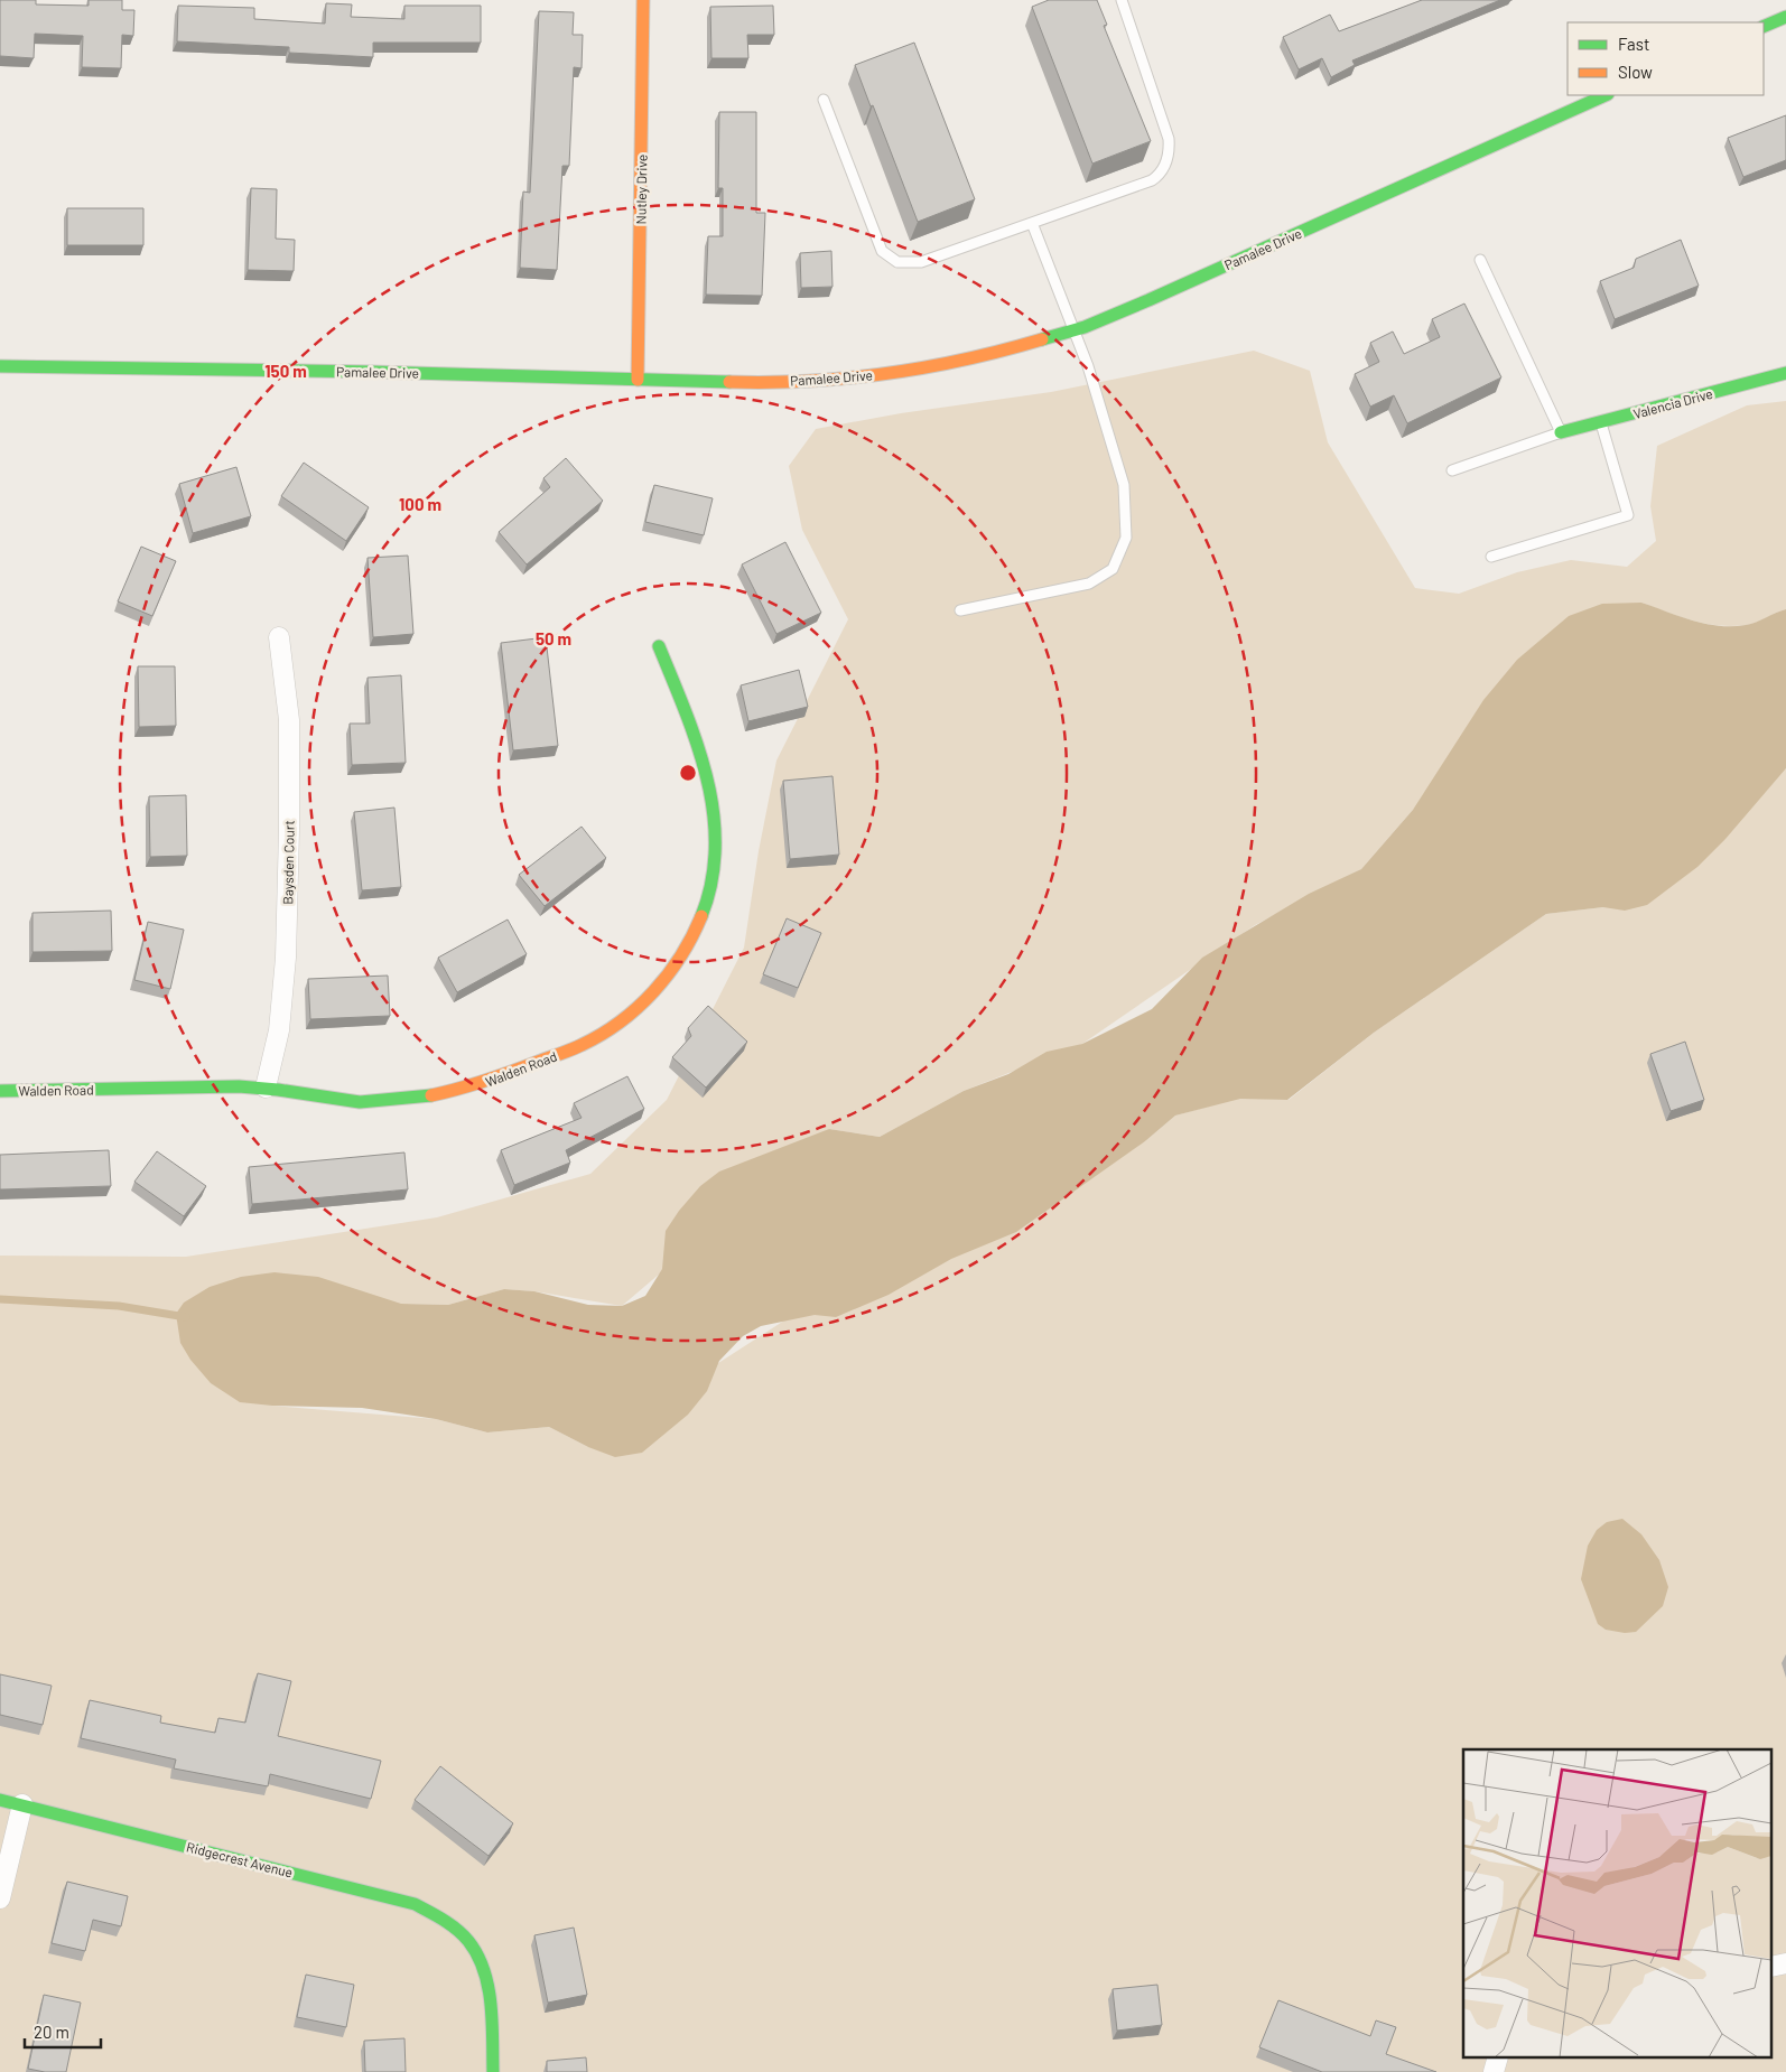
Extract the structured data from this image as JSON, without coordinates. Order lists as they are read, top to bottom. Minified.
{"streets":{"street":["Nutley Drive","Pamalee Drive","Valencia Drive","Baysden Court","Walden Road","Ridgecrest Avenue"]},"crossings":[["Nutley Drive","Pamalee Drive"],["Baysden Court","Walden Road"]],"legend":["Fast","Slow"],"scale_bar":"20 m","rings":["150 m","100 m","50 m"]}
